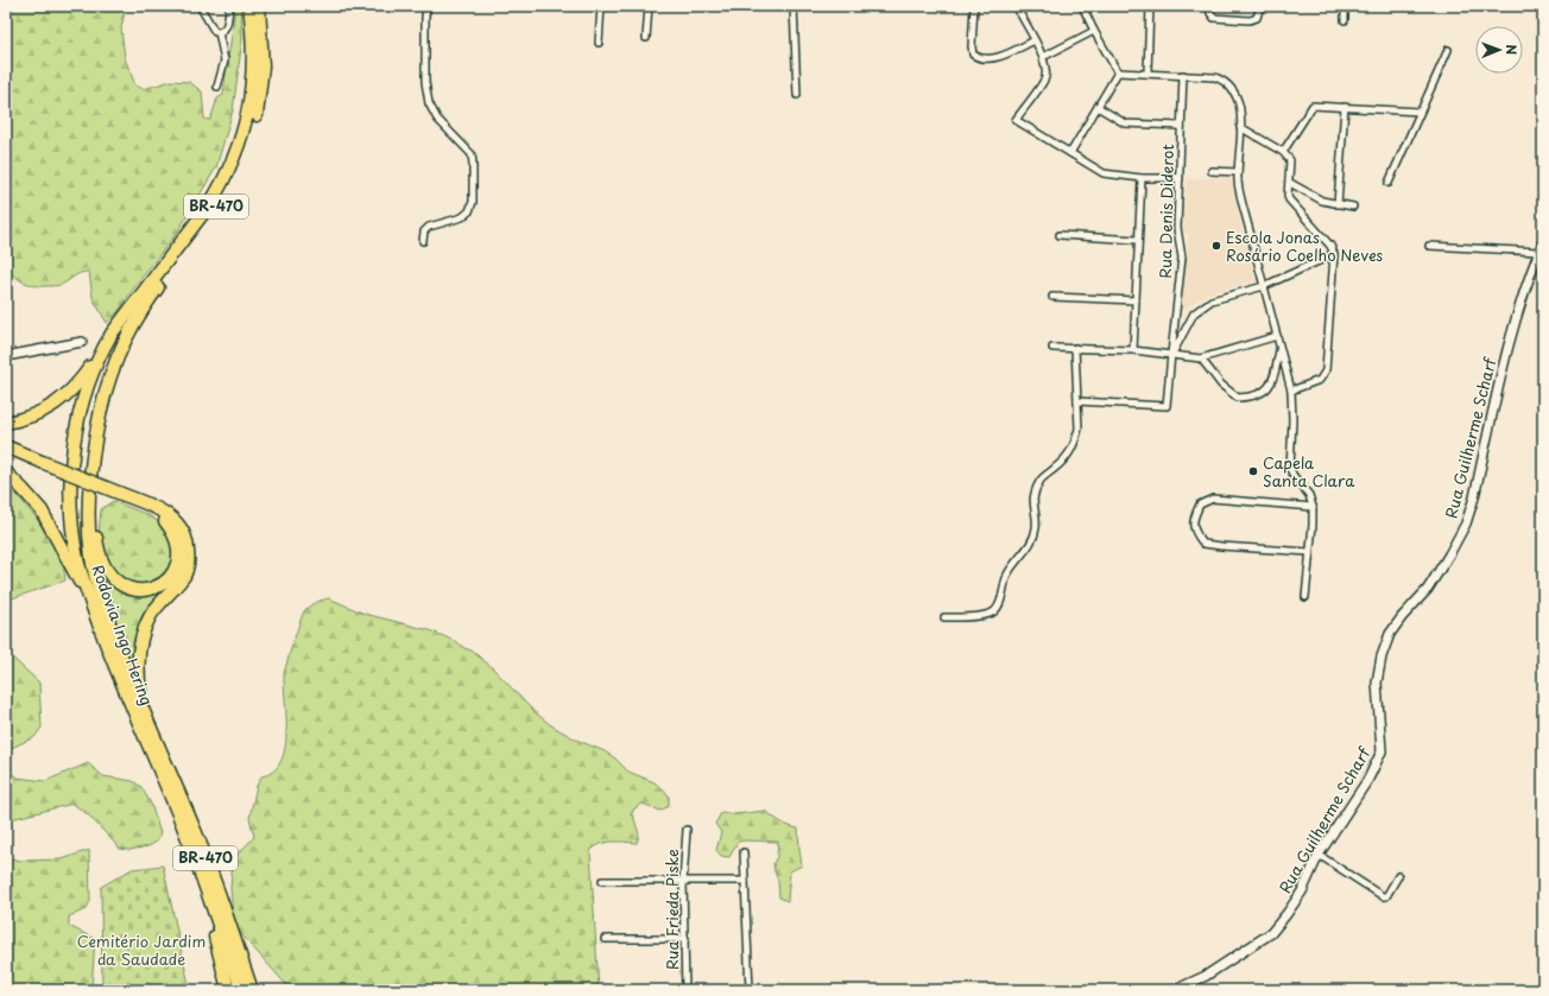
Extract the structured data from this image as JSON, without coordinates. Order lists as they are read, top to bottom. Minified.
{"streets":{"highway":["BR-470","Rodovia Ingo Hering"],"street":["Rua Denis Diderot","Rua Guilherme Scharf","Rua Frieda Piske"]},"parks":["Cemitério Jardim da Saudade"],"places":["Escola Jonas Rosário Coelho Neves","Capela Santa Clara"],"north":"right"}
